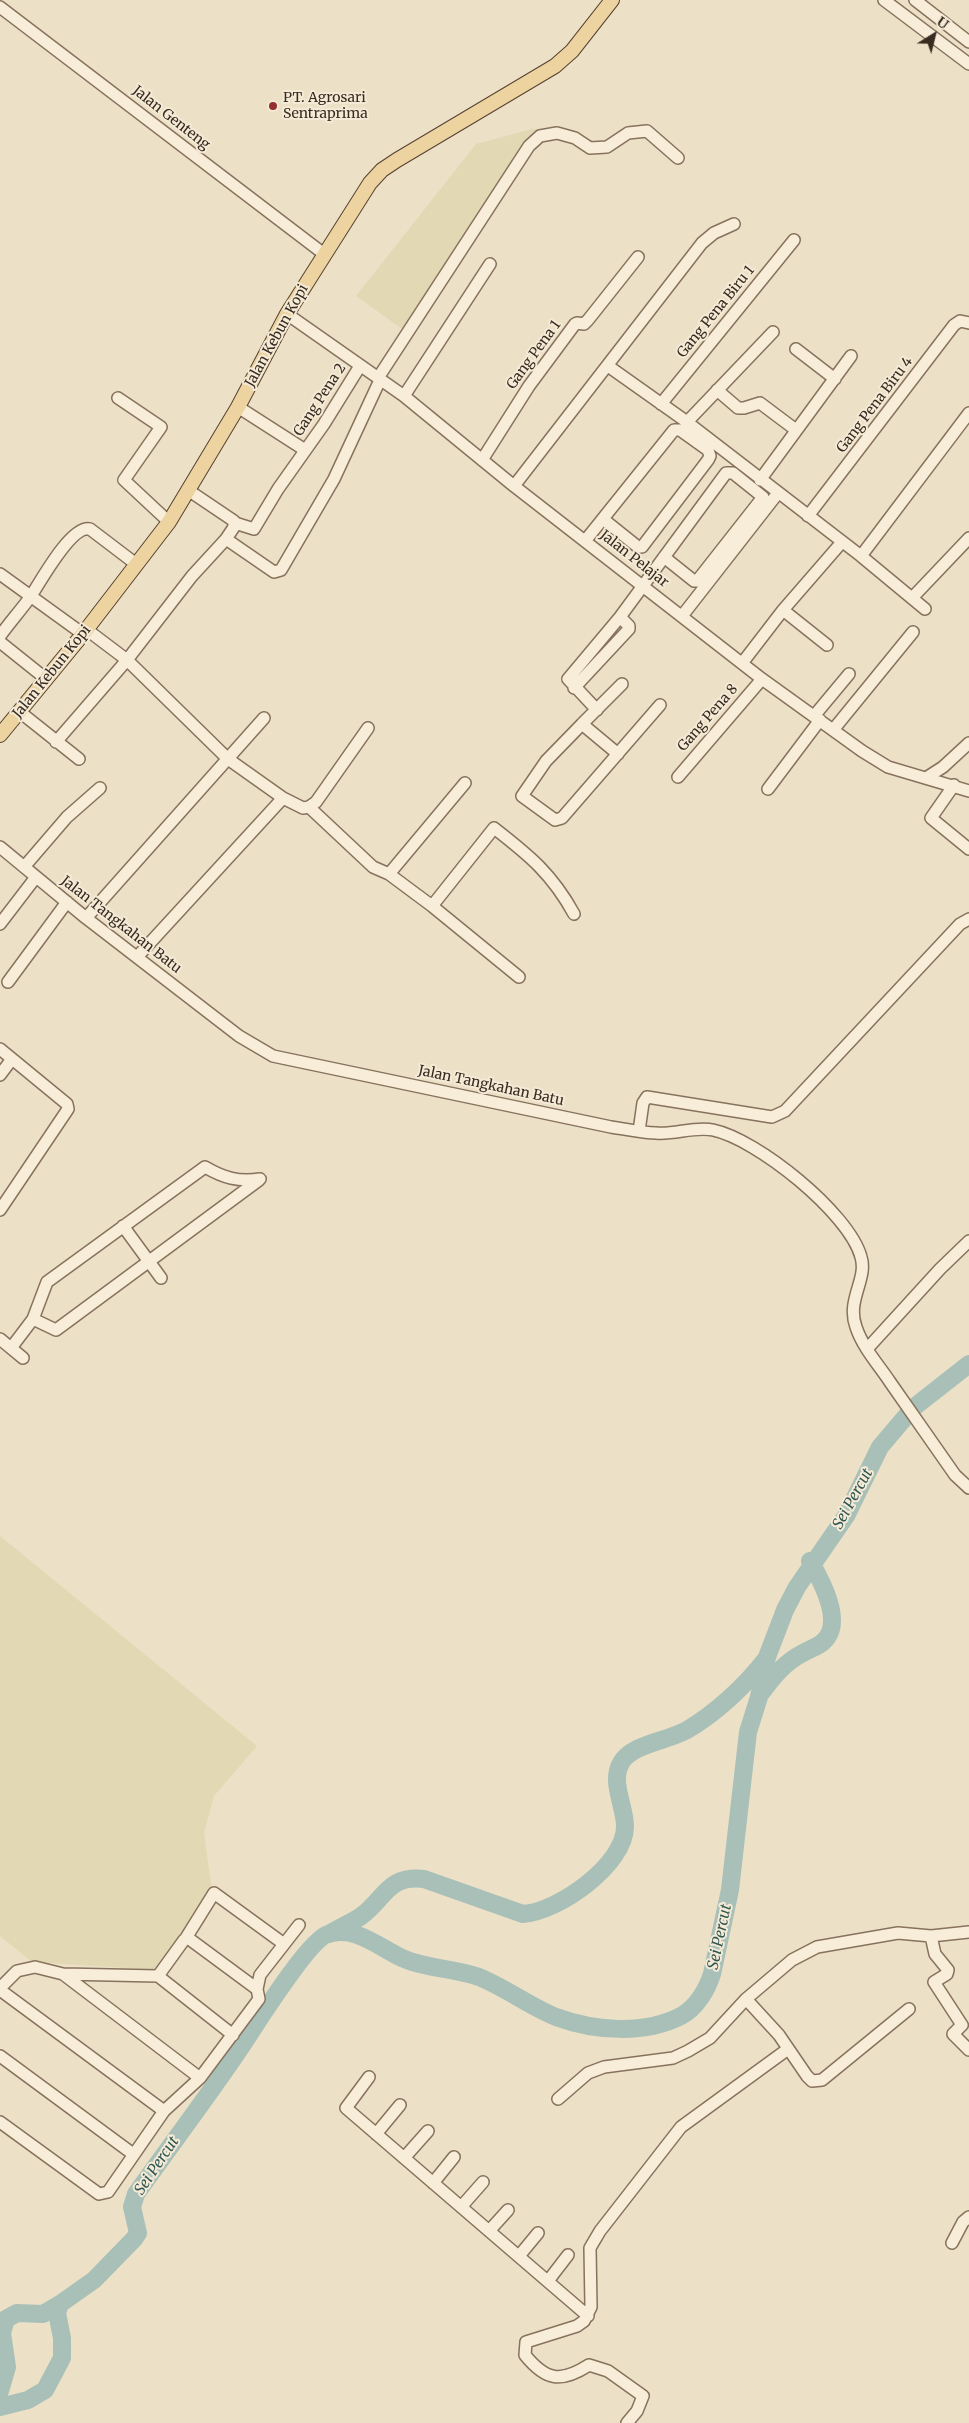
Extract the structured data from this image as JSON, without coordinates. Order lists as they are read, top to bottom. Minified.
{"streets":{"main road":["Jalan Kebun Kopi"],"street":["Jalan Genteng","Gang Pena Biru 1","Gang Pena 1","Gang Pena 2","Gang Pena Biru 4","Jalan Pelajar","Gang Pena 8","Jalan Tangkahan Batu"]},"crossings":[["Jalan Genteng","Jalan Kebun Kopi"],["Jalan Kebun Kopi","Jalan Pelajar"],["Gang Pena 1","Jalan Pelajar"],["Gang Pena 2","Jalan Pelajar"],["Jalan Pelajar","Gang Pena 8"]],"water":["Sei Percut"],"places":["PT. Agrosari Sentraprima"],"north":"top right"}
